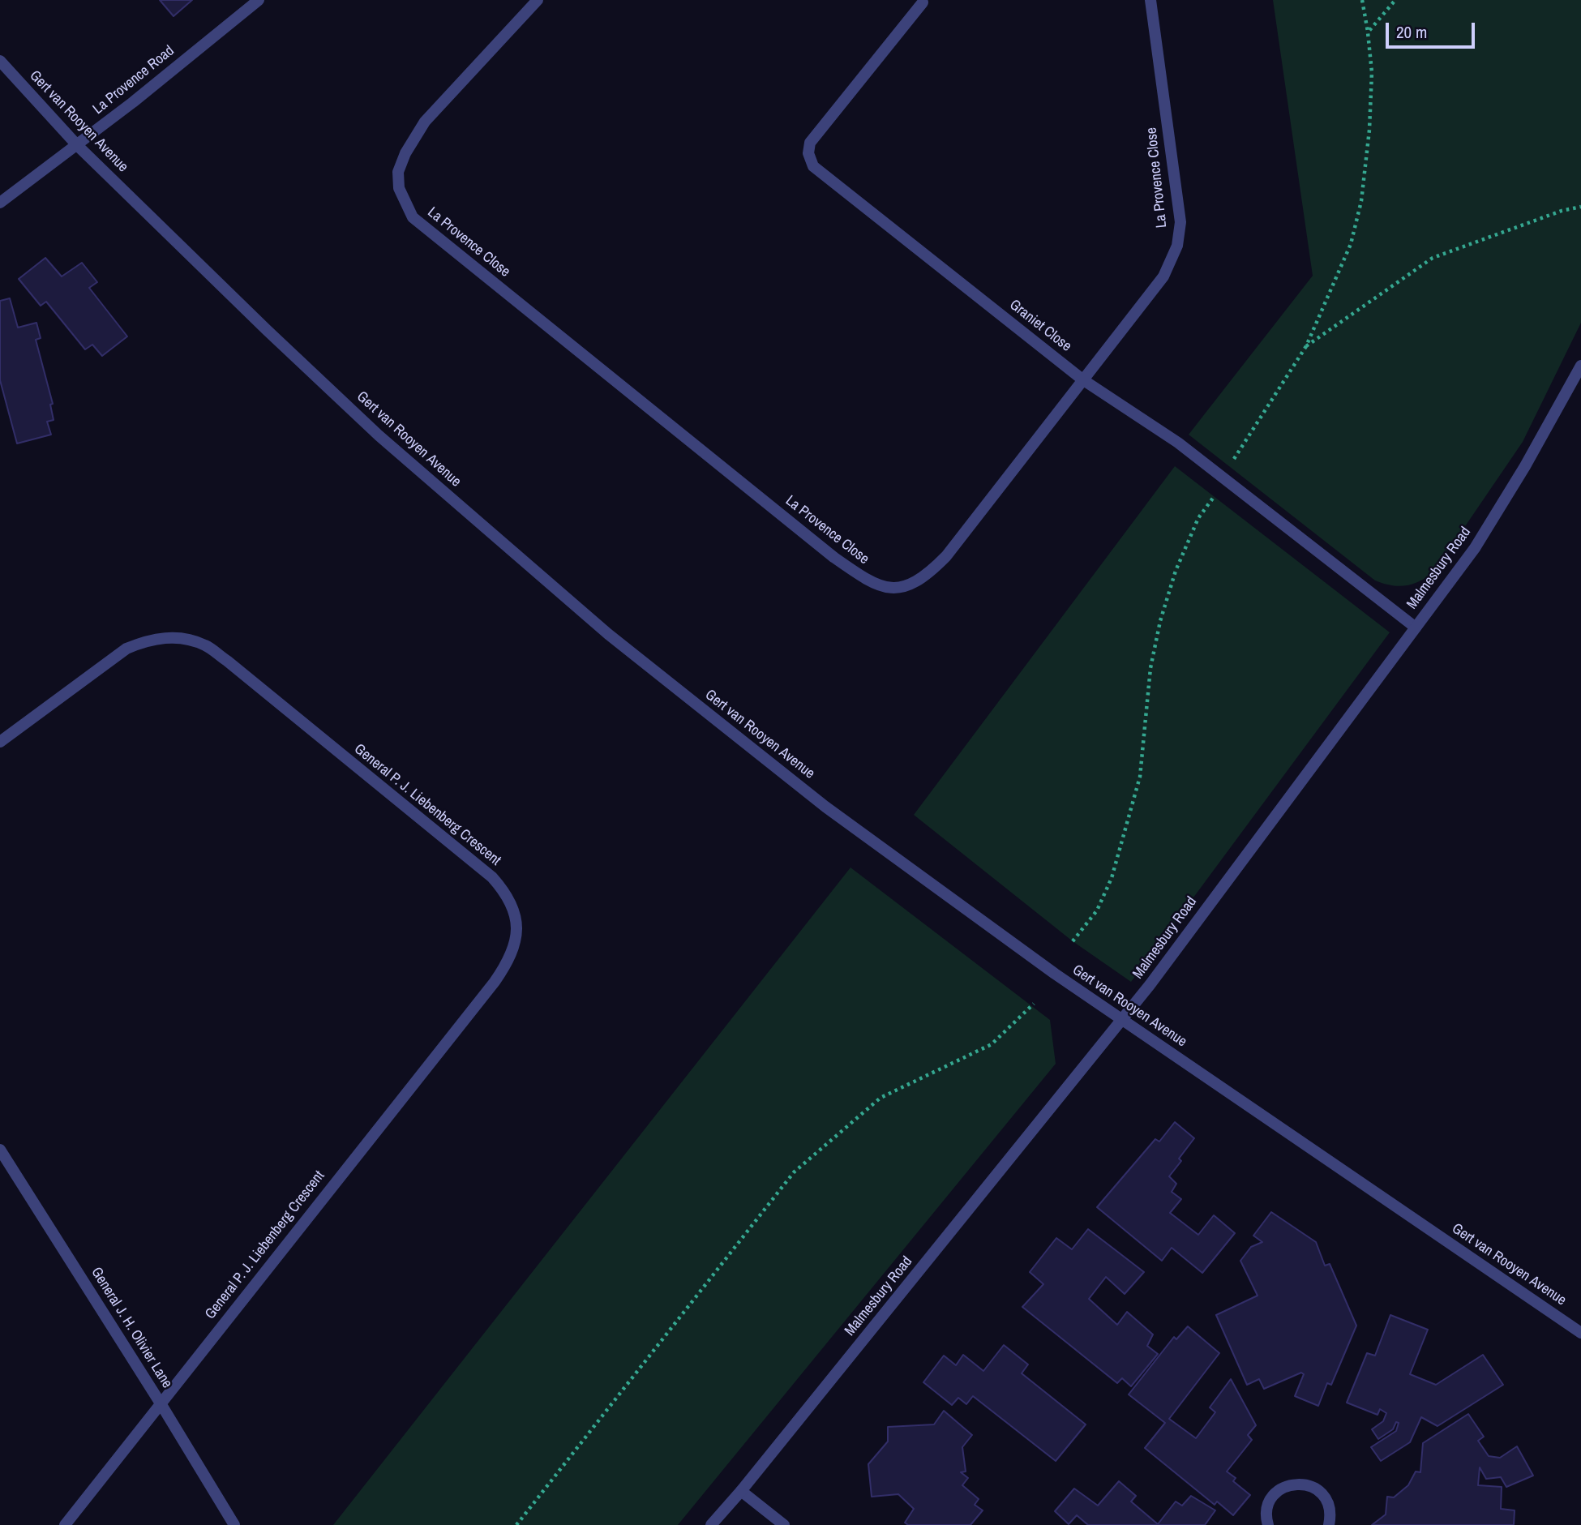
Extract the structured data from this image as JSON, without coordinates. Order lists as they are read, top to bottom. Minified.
{"streets":{"street":["La Provence Road","Gert van Rooyen Avenue","La Provence Close","Graniet Close","Malmesbury Road","General P. J. Liebenberg Crescent","General J. H. Olivier Lane"]},"crossings":[["La Provence Road","Gert van Rooyen Avenue"],["Gert van Rooyen Avenue","Malmesbury Road"],["La Provence Close","Graniet Close"],["Graniet Close","Malmesbury Road"],["General P. J. Liebenberg Crescent","General J. H. Olivier Lane"]],"scale_bar":"20 m"}
